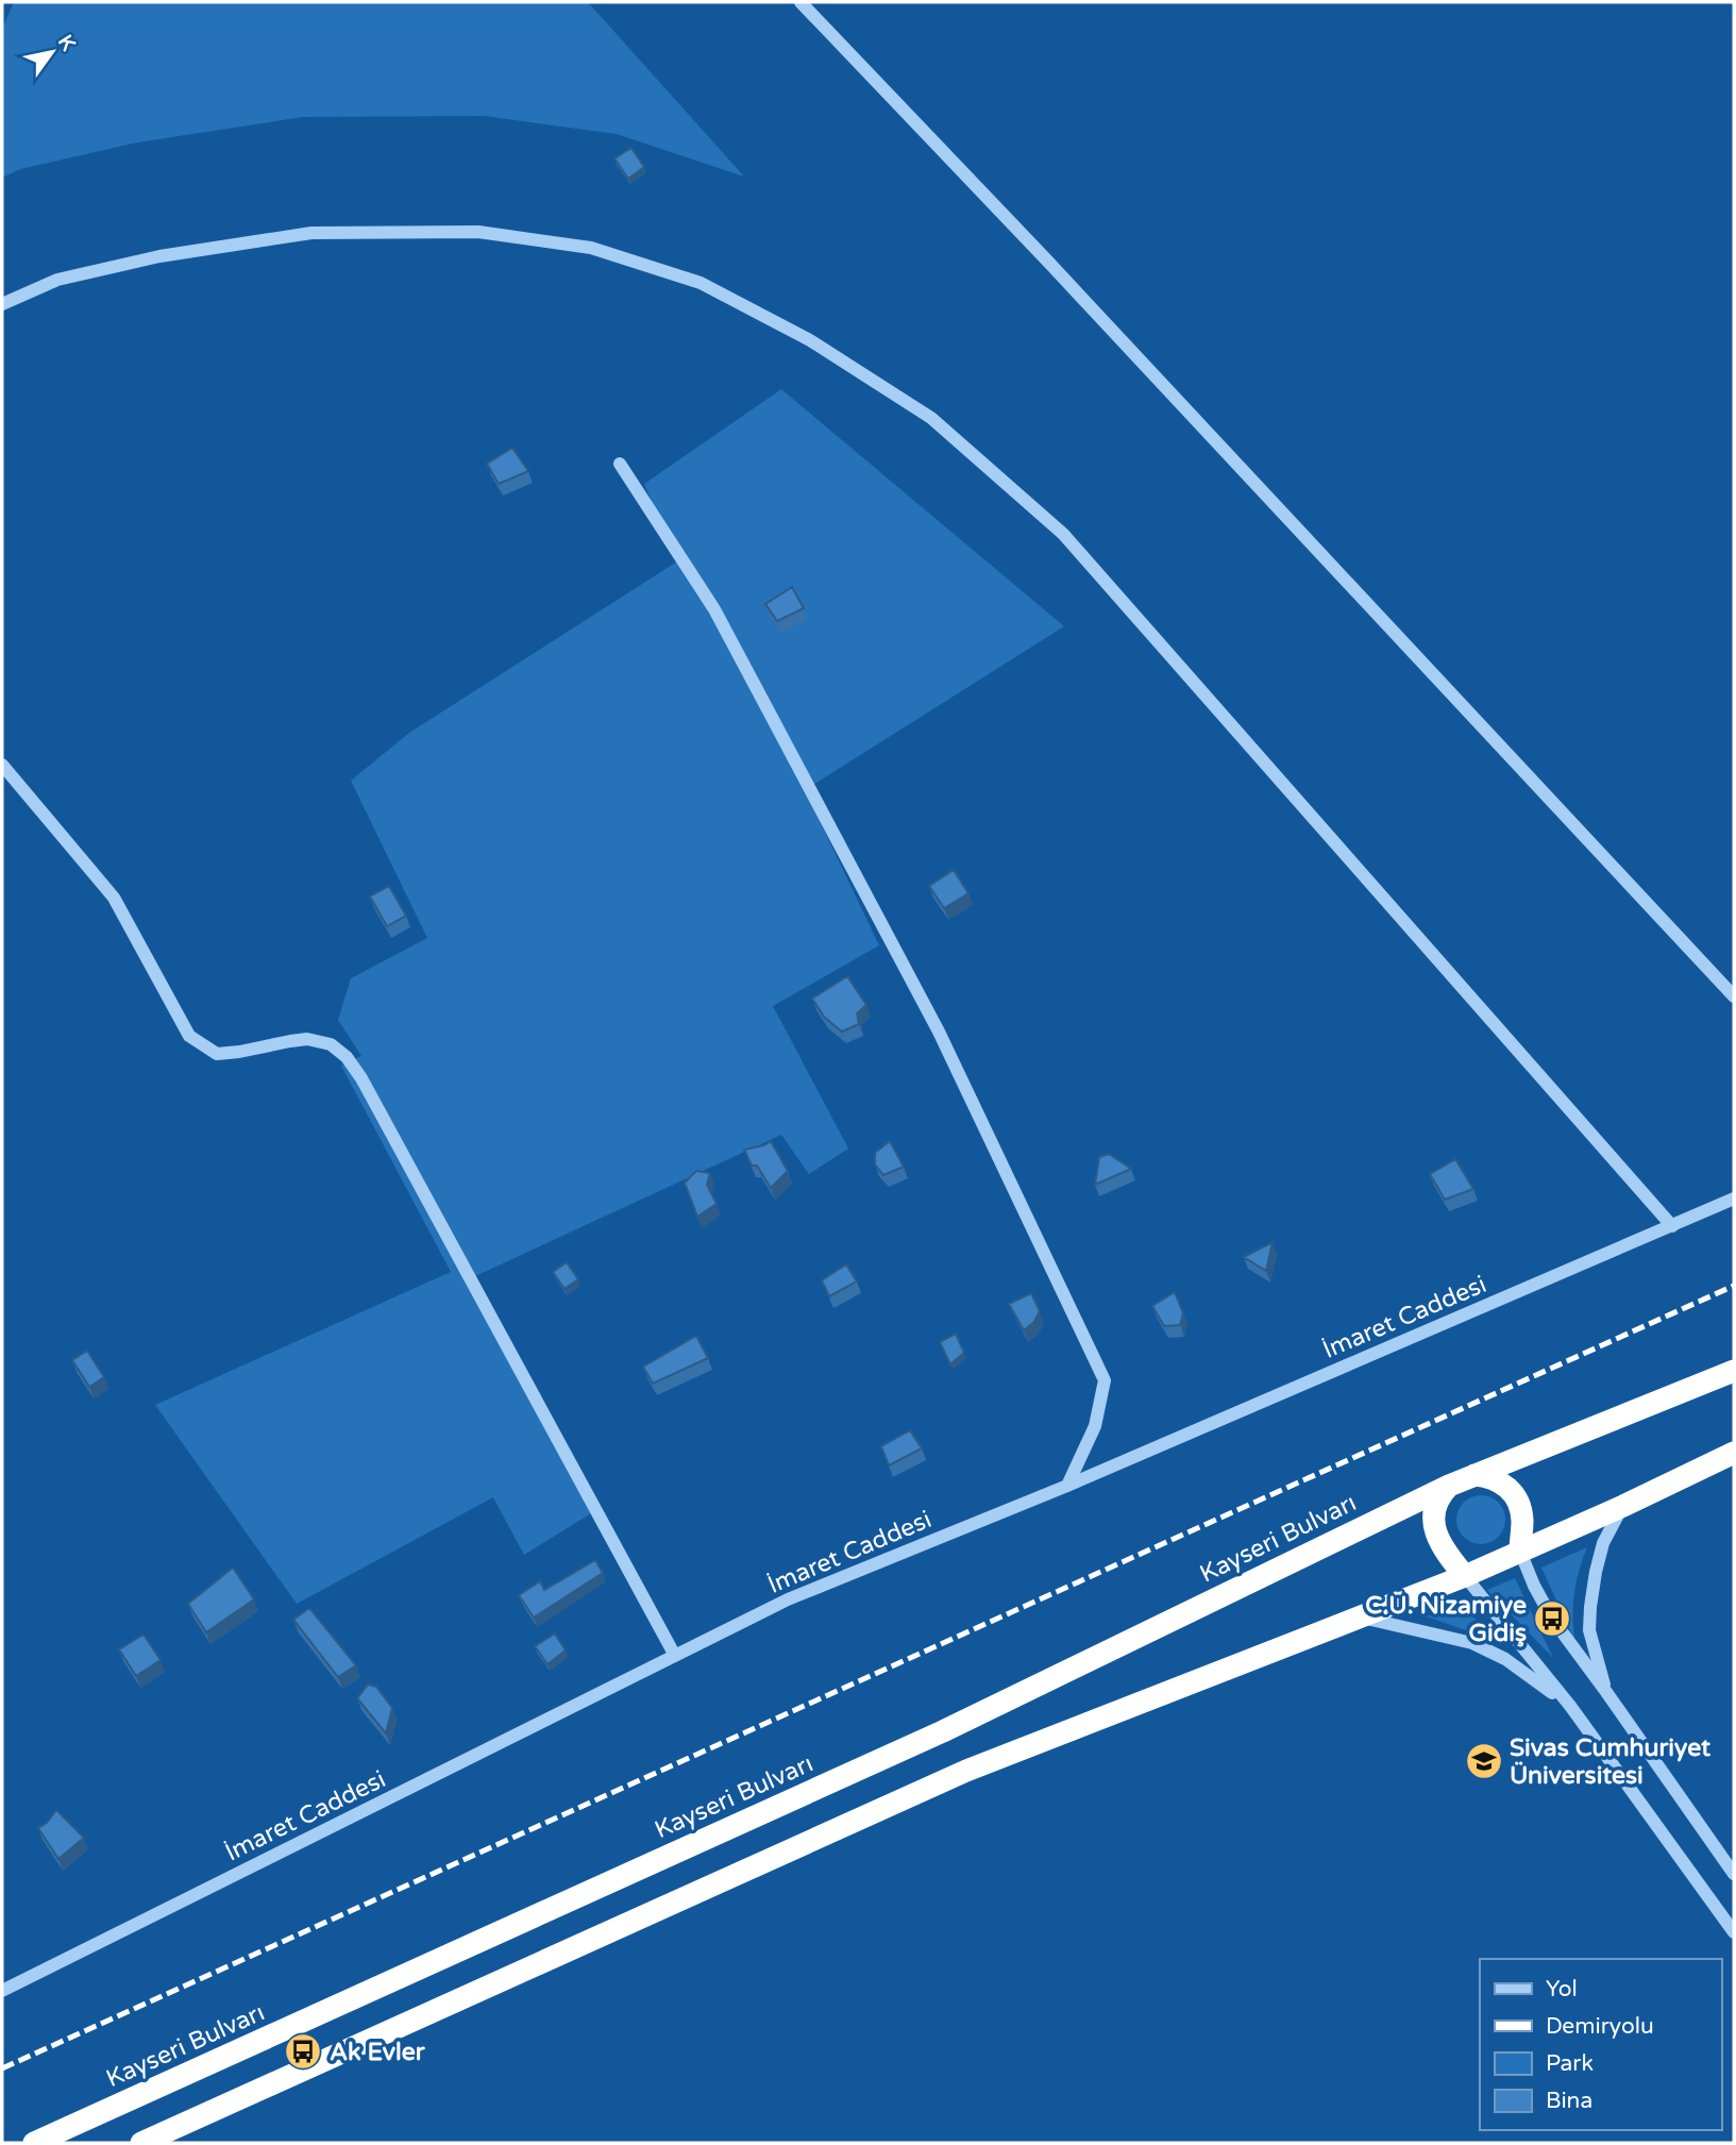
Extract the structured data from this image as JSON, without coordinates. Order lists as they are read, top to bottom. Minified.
{"streets":{"highway":["Kayseri Bulvarı"],"street":["İmaret Caddesi"]},"places":{"bus stop":["C.Ü. Nizamiye Gidiş","Ak Evler"],"school or university":["Sivas Cumhuriyet Üniversitesi"]},"legend":["Yol","Demiryolu","Park","Bina"],"north":"top right"}
